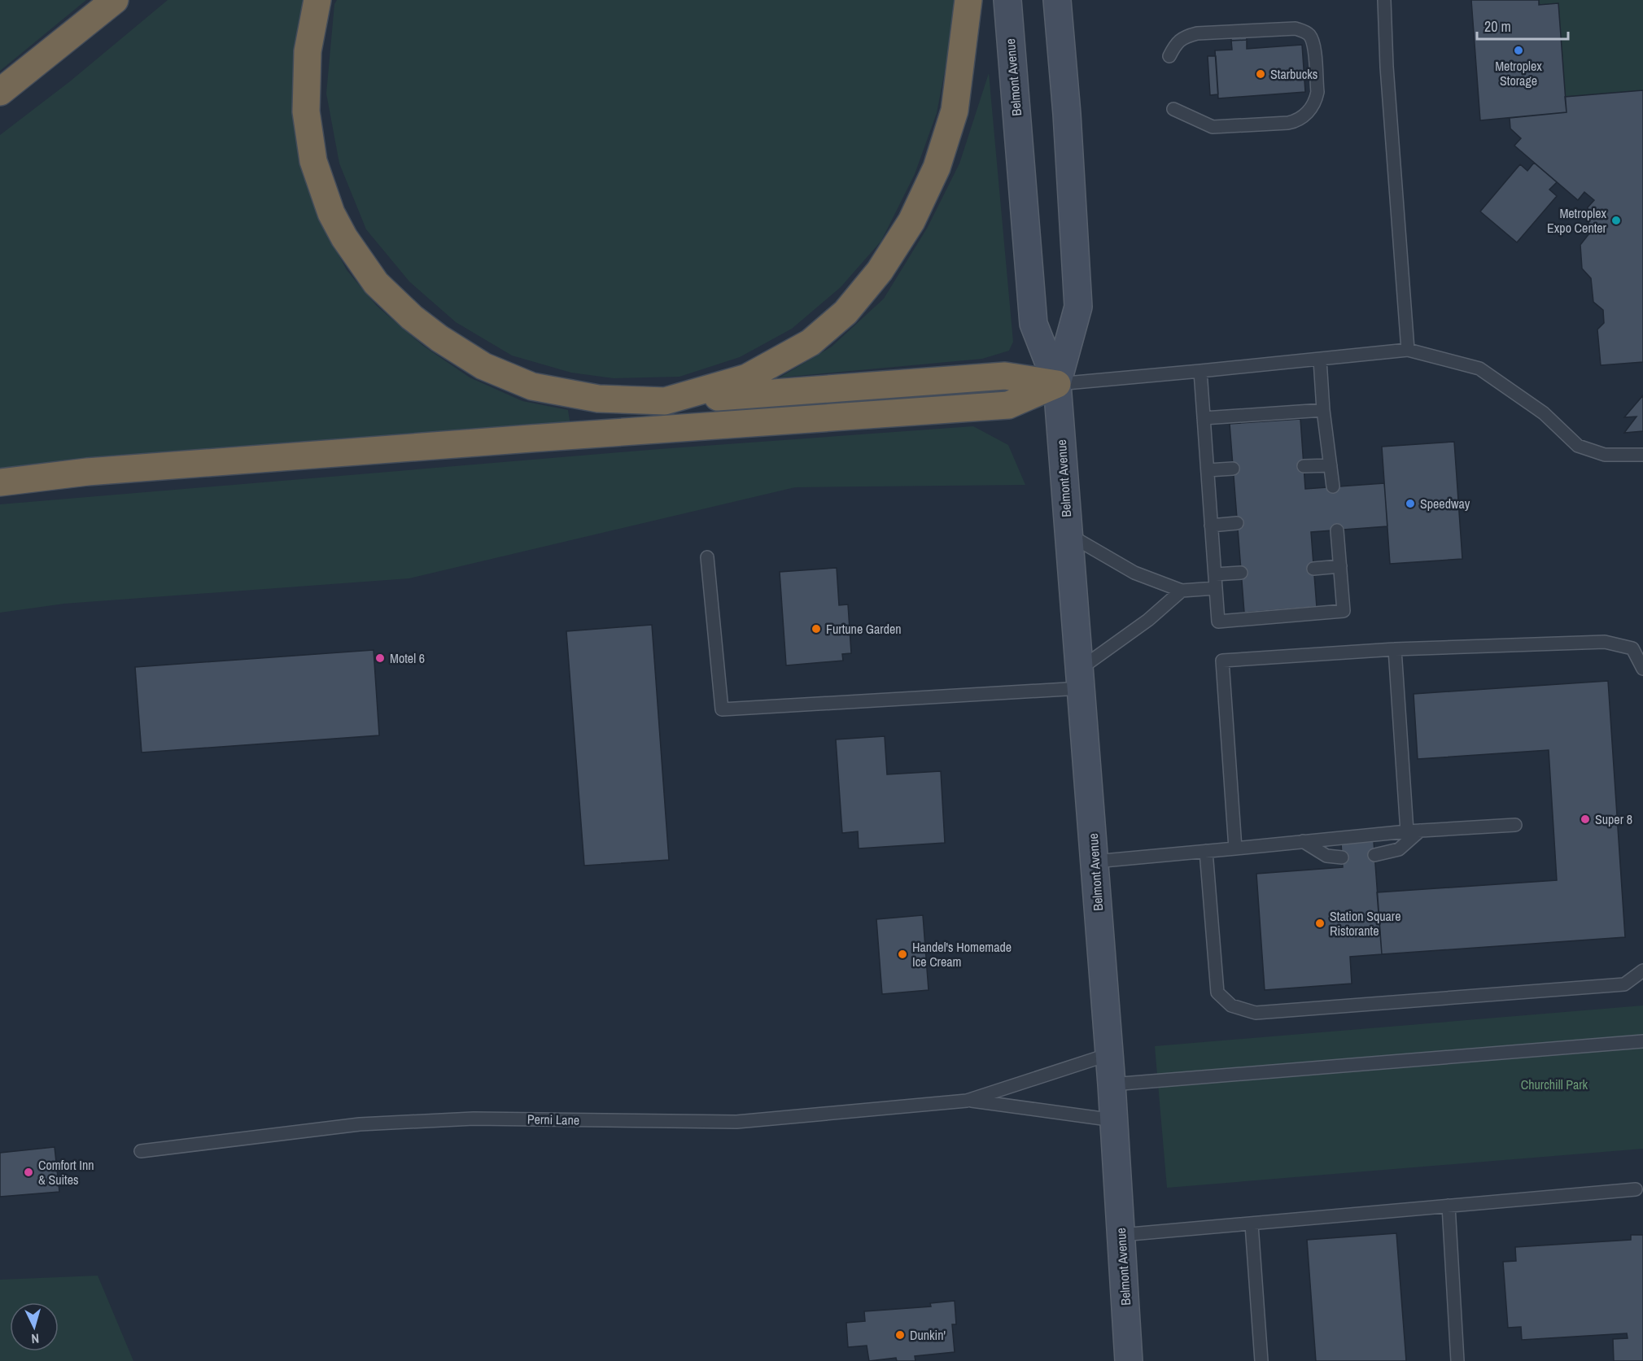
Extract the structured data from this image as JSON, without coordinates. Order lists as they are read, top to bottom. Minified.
{"streets":{"main road":["Belmont Avenue"],"lane":["Perni Lane"]},"parks":["Churchill Park"],"places":["Metroplex Storage","Starbucks","Metroplex Expo Center","Speedway","Furtune Garden","Motel 6","Super 8","Station Square Ristorante","Handel's Homemade Ice Cream","Comfort Inn & Suites","Dunkin'"],"scale_bar":"20 m","north":"bottom"}
